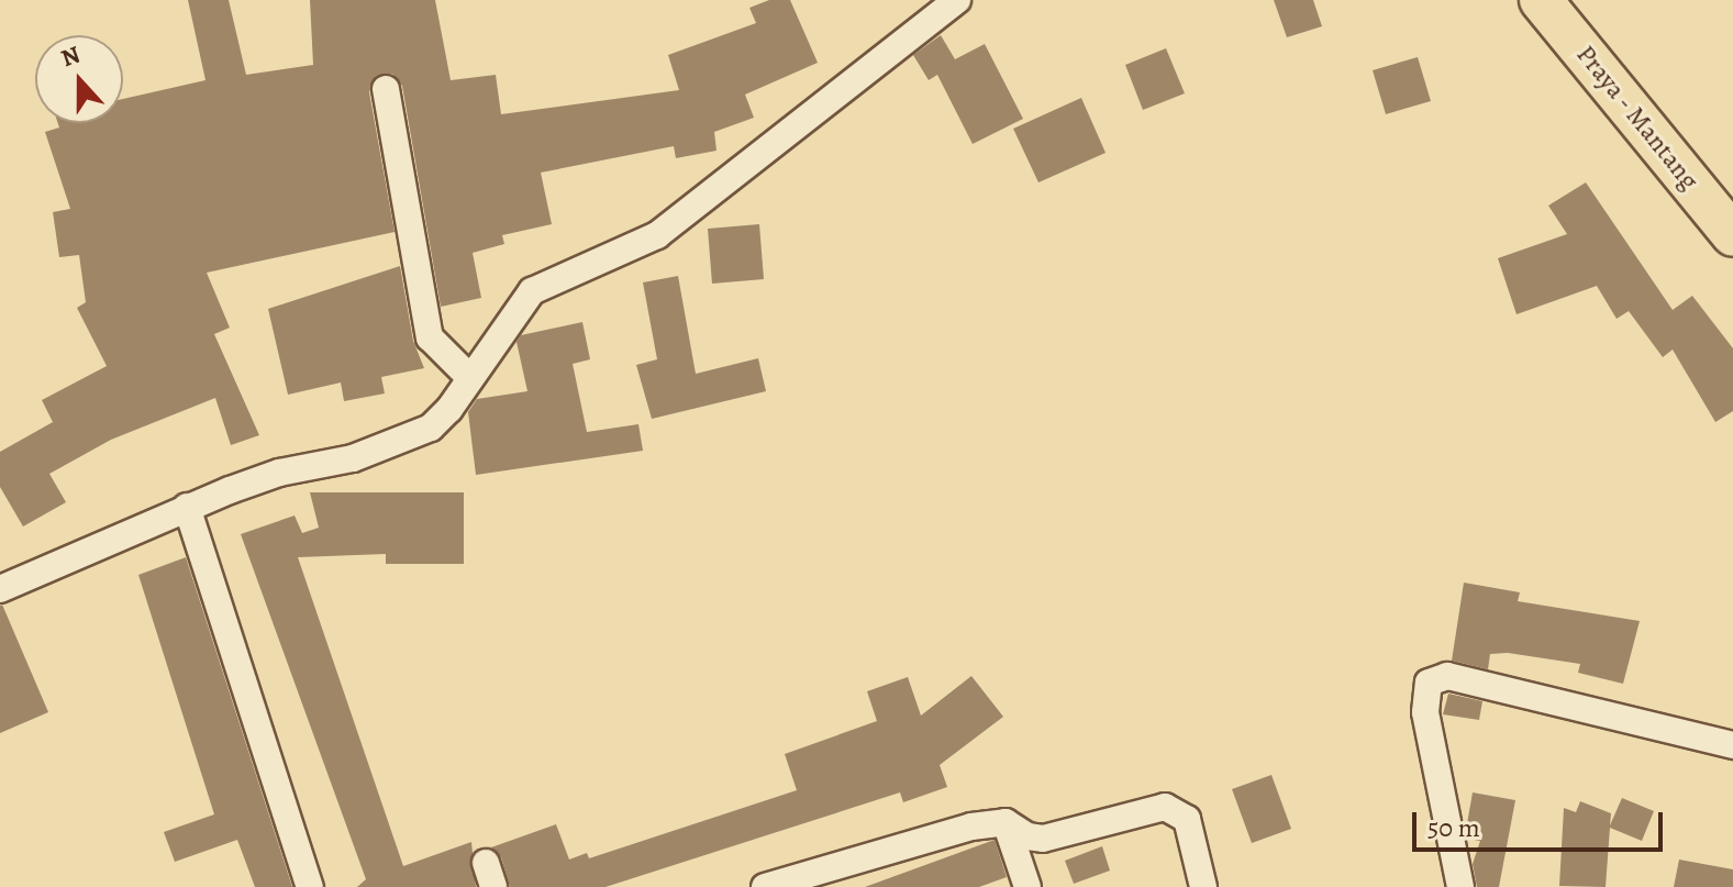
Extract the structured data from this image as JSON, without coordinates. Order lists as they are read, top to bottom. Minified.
{"streets":{"main road":["Praya - Mantang"]},"scale_bar":"50 m","north":"top"}
